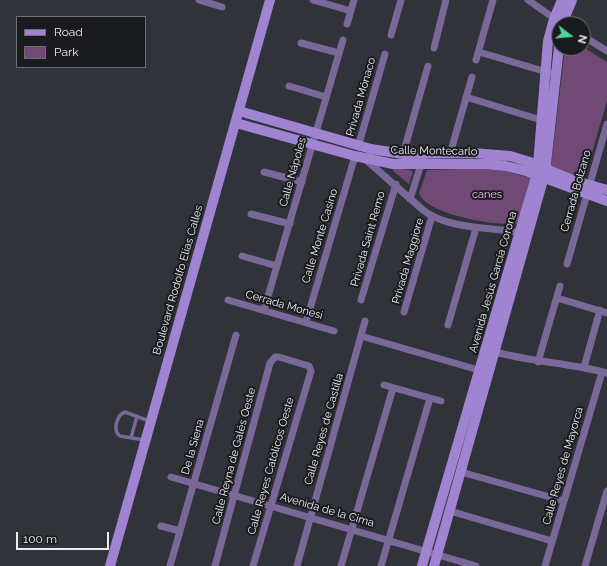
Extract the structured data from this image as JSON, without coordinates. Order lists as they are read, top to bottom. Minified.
{"streets":{"street":["Privada Mónaco","Calle Montecarlo","Calle Nápoles","Cerrada Bolzano","Calle Monte Casino","Privada Saint Remo","Privada Maggiore","Boulevard Rodolfo Elías Calles","Avenida Jesús García Corona","Cerrada Monesi","Calle Reyes de Castilla","De la Siena","Calle Reyna de Galés Oeste","Calle Reyes Católicos Oeste","Calle Reyes de Mayorca","Avenida de la Cima"]},"crossings":[["Privada Mónaco","Calle Montecarlo"],["Privada Mónaco","Calle Monte Casino"],["Calle Montecarlo","Calle Nápoles"],["Calle Montecarlo","Cerrada Bolzano"],["Calle Montecarlo","Calle Monte Casino"],["Calle Montecarlo","Boulevard Rodolfo Elías Calles"],["Calle Montecarlo","Avenida Jesús García Corona"],["Calle Nápoles","Cerrada Monesi"],["Calle Monte Casino","Cerrada Monesi"],["Avenida Jesús García Corona","Avenida de la Cima"],["Calle Reyes de Castilla","Avenida de la Cima"],["De la Siena","Avenida de la Cima"],["Calle Reyna de Galés Oeste","Calle Reyes Católicos Oeste"],["Calle Reyna de Galés Oeste","Avenida de la Cima"],["Calle Reyes Católicos Oeste","Avenida de la Cima"]],"parks":["canes"],"legend":["Road","Park"],"scale_bar":"100 m","north":"right"}
